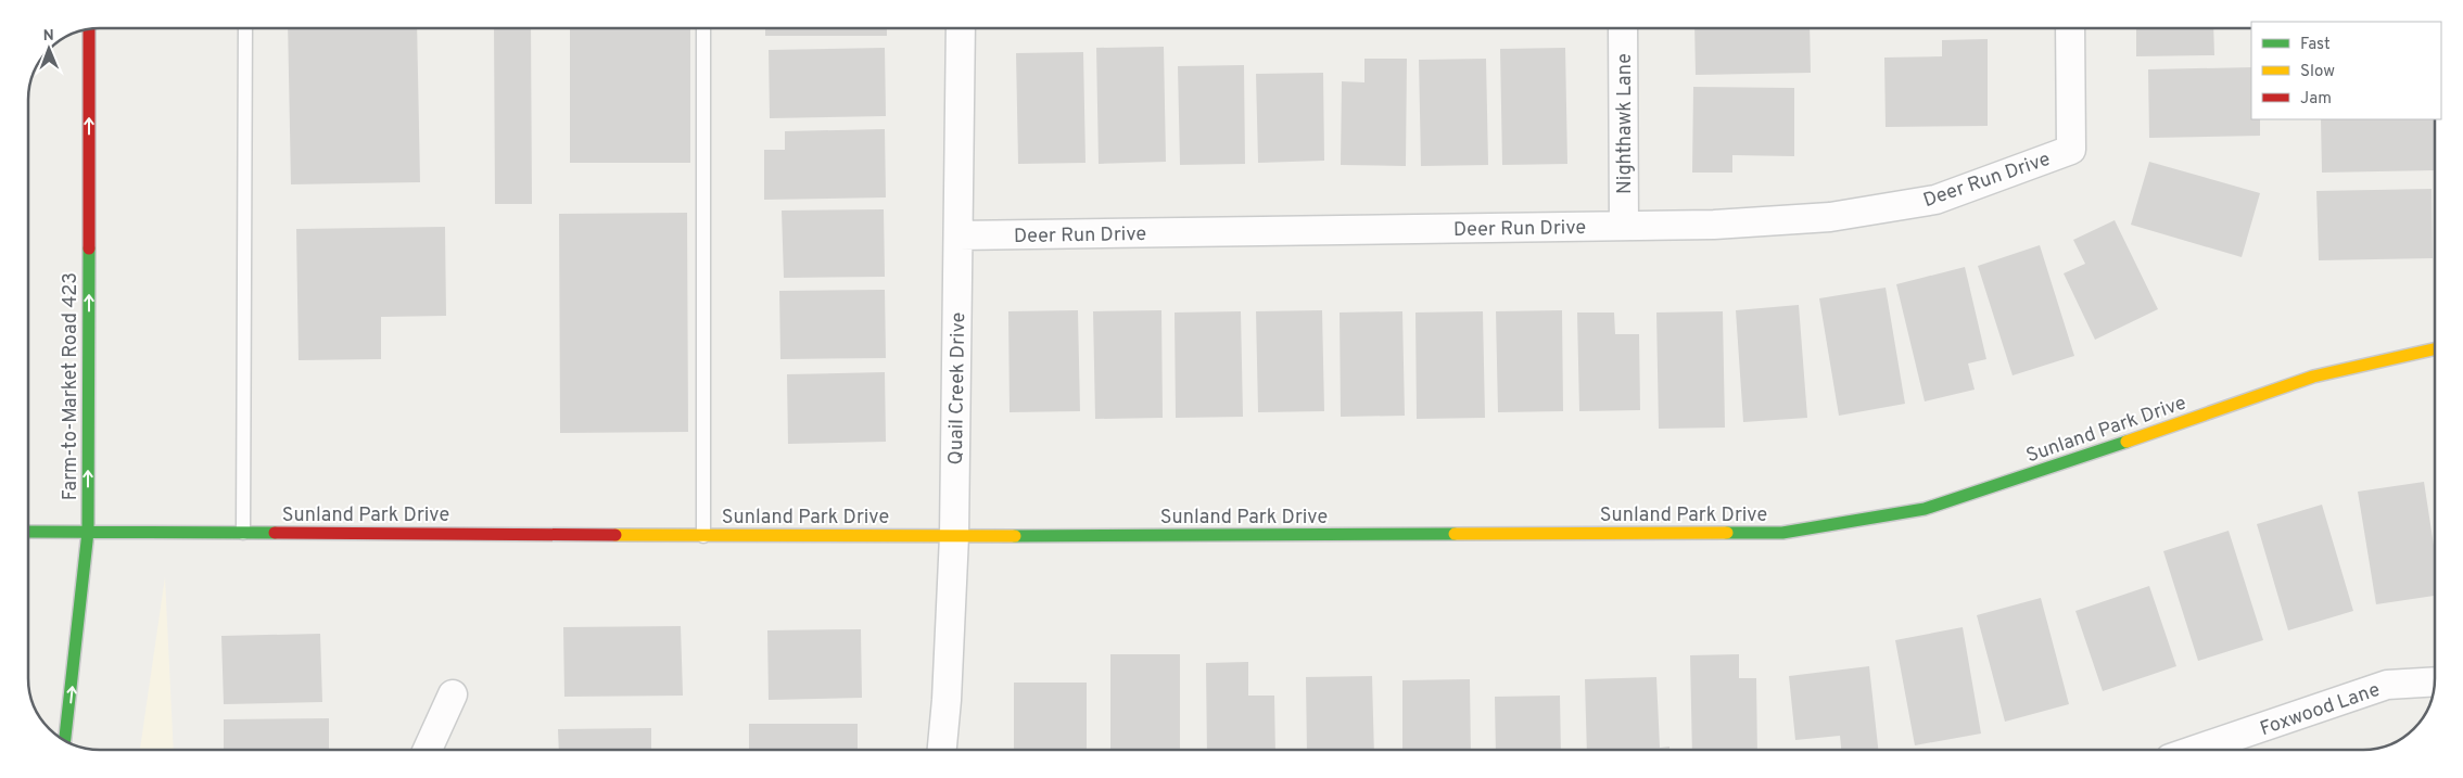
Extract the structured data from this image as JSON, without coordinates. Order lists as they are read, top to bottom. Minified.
{"streets":{"street":["Nighthawk Lane","Deer Run Drive","Farm-to-Market Road 423","Quail Creek Drive","Sunland Park Drive","Foxwood Lane"]},"crossings":[["Nighthawk Lane","Deer Run Drive"],["Deer Run Drive","Quail Creek Drive"],["Farm-to-Market Road 423","Sunland Park Drive"],["Quail Creek Drive","Sunland Park Drive"]],"one_way":["Farm-to-Market Road 423"],"legend":["Fast","Slow","Jam"],"north":"top"}
